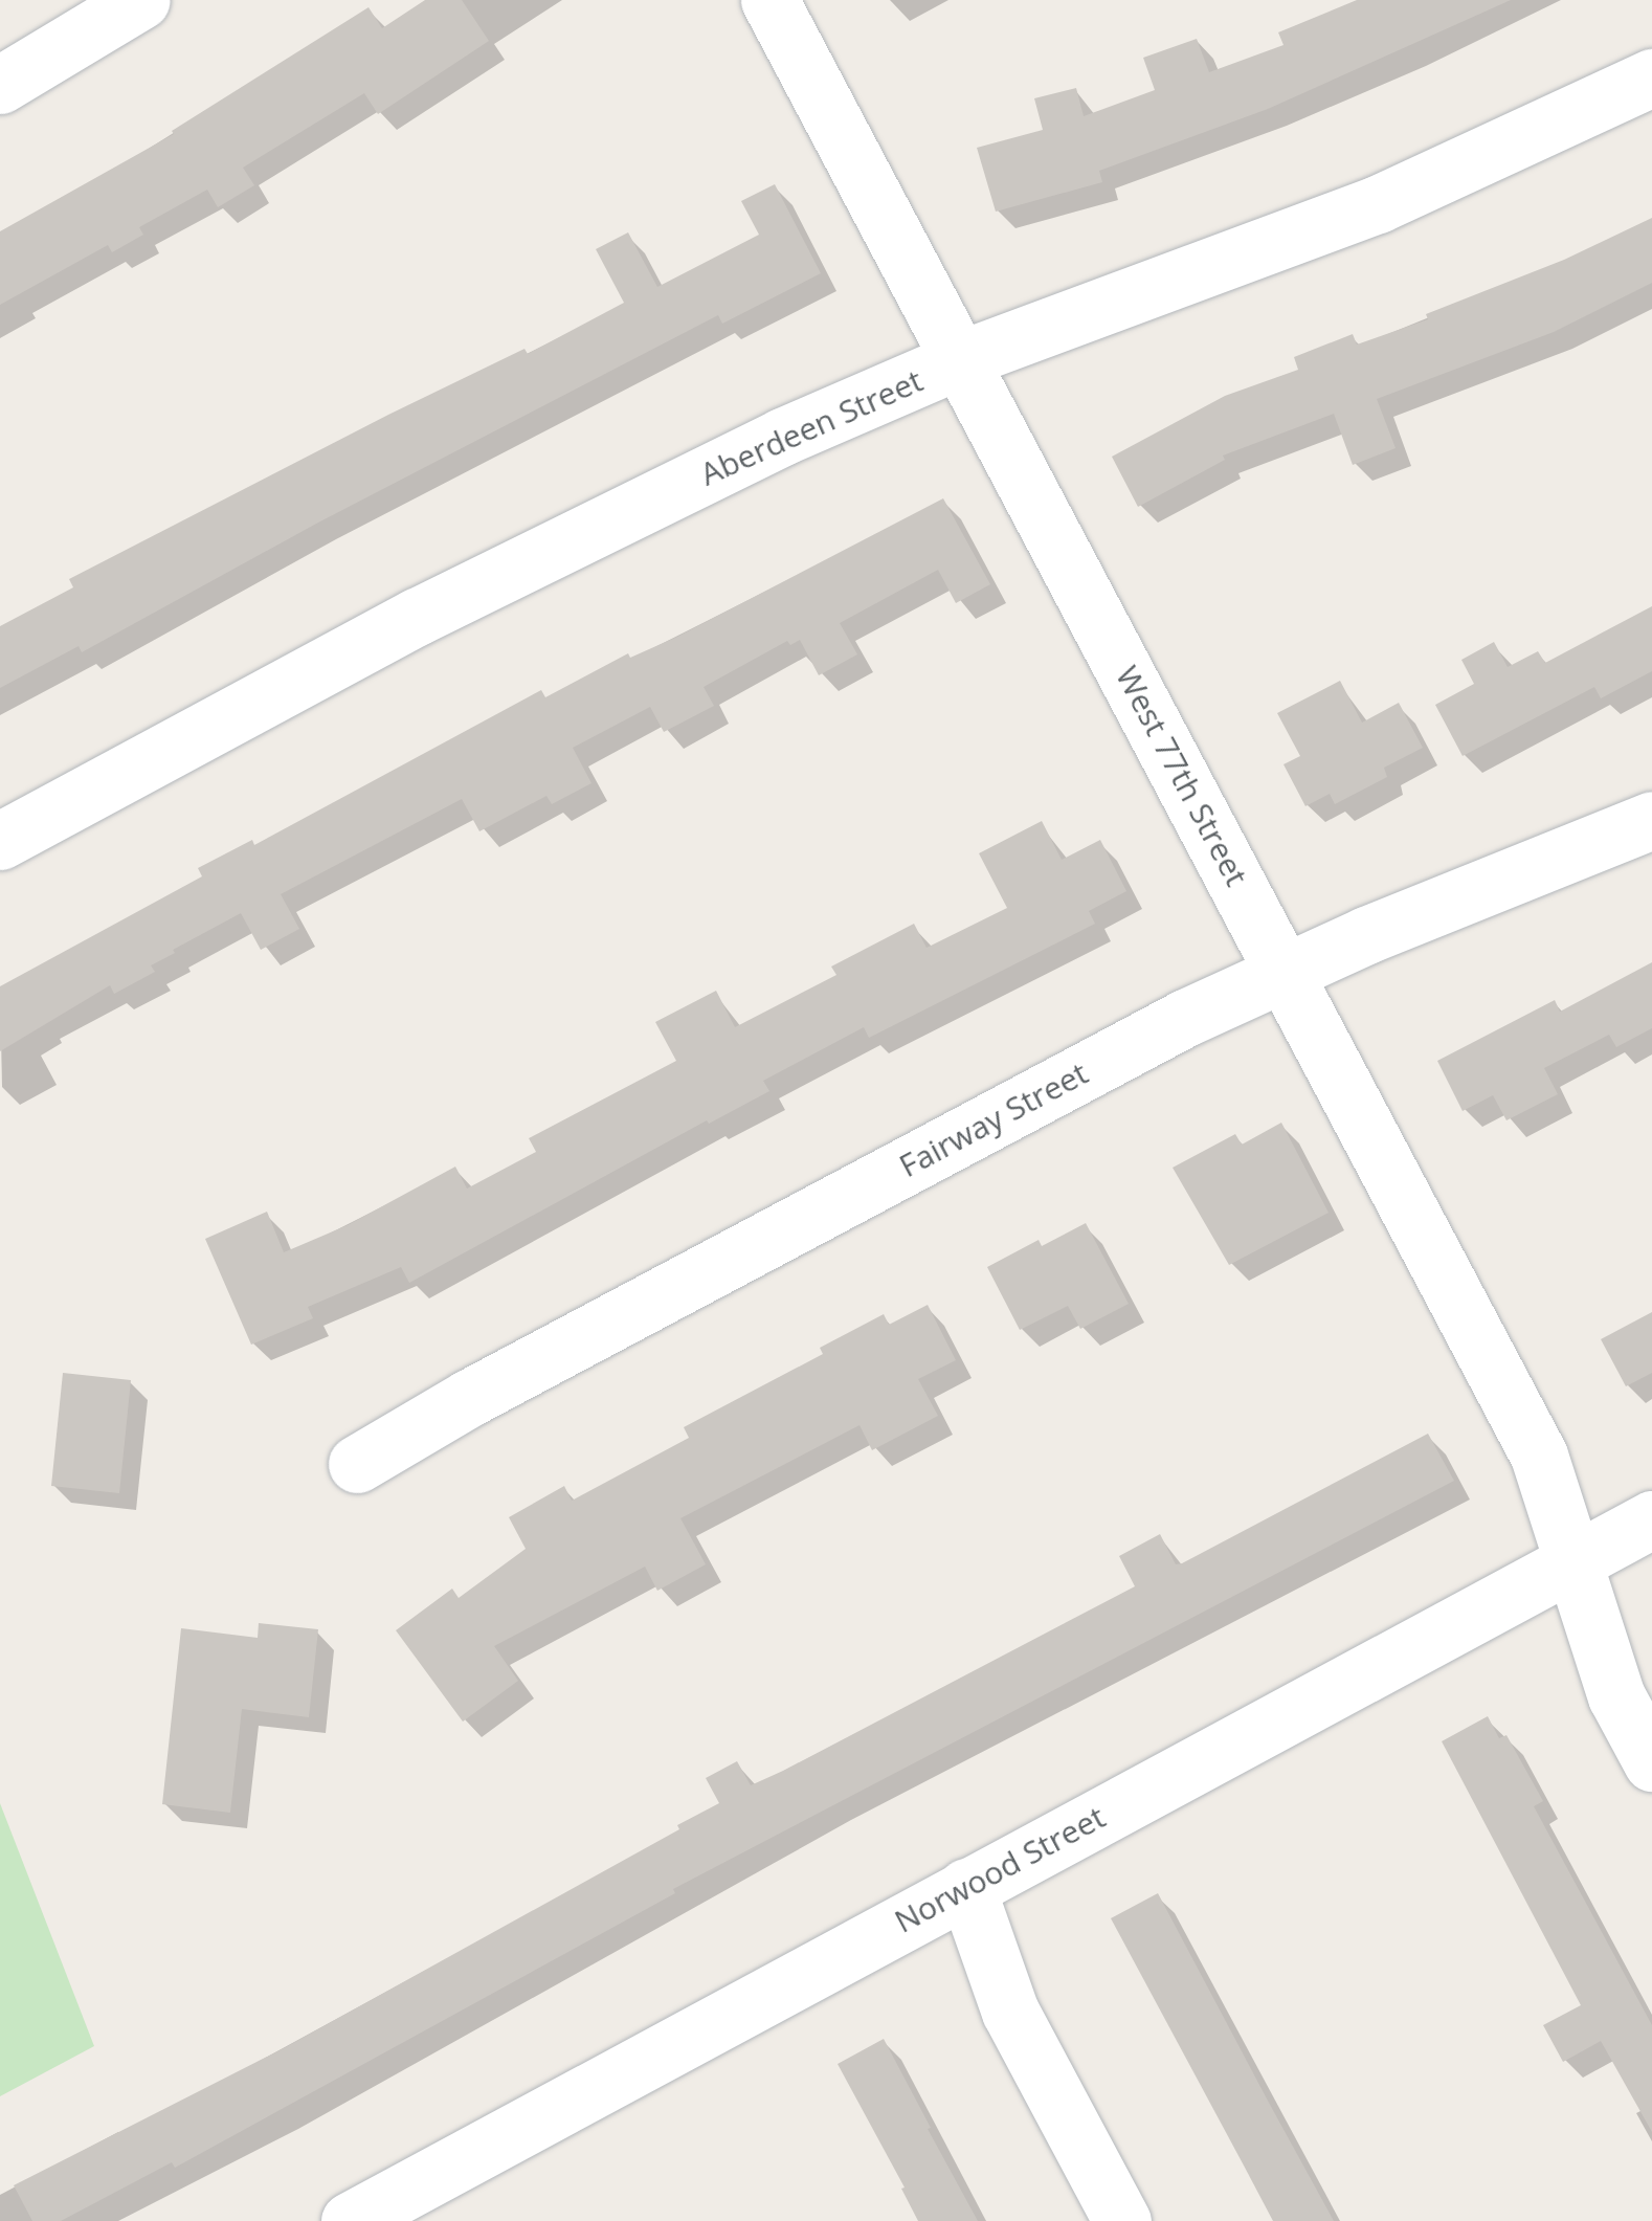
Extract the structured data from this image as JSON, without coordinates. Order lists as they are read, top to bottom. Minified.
{"streets":{"street":["Aberdeen Street","West 77th Street","Fairway Street","Norwood Street"]},"crossings":[["Aberdeen Street","West 77th Street"],["West 77th Street","Fairway Street"],["West 77th Street","Norwood Street"]]}
